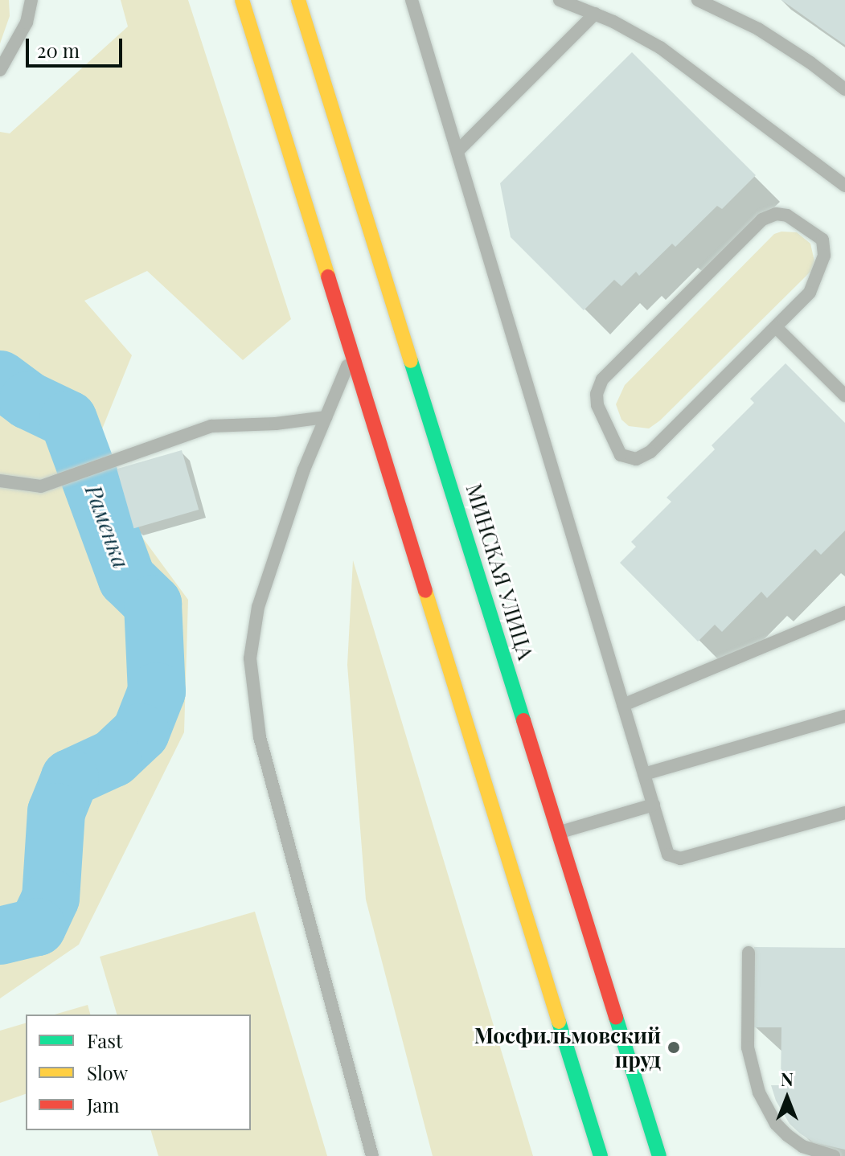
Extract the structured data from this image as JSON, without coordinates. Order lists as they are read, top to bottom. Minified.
{"streets":{"main road":["МИНСКАЯ УЛИЦА"]},"water":["Раменка"],"places":["Мосфильмовский пруд"],"legend":["Fast","Slow","Jam"],"scale_bar":"20 m","north":"top"}
